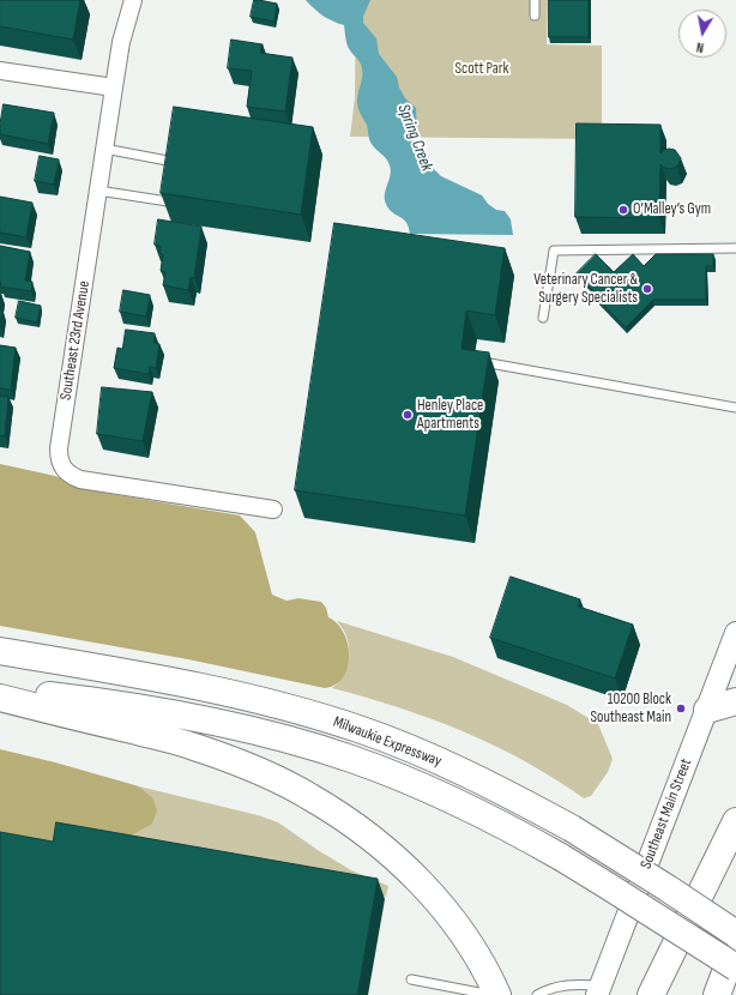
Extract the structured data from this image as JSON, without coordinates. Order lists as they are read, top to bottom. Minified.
{"streets":{"main road":["Milwaukie Expressway"],"street":["Southeast 23rd Avenue","Southeast Main Street"]},"water":["Spring Creek"],"parks":["Scott Park"],"places":["O’Malley’s Gym","Veterinary Cancer & Surgery Specialists","Henley Place Apartments","10200 Block Southeast Main"],"north":"bottom"}
